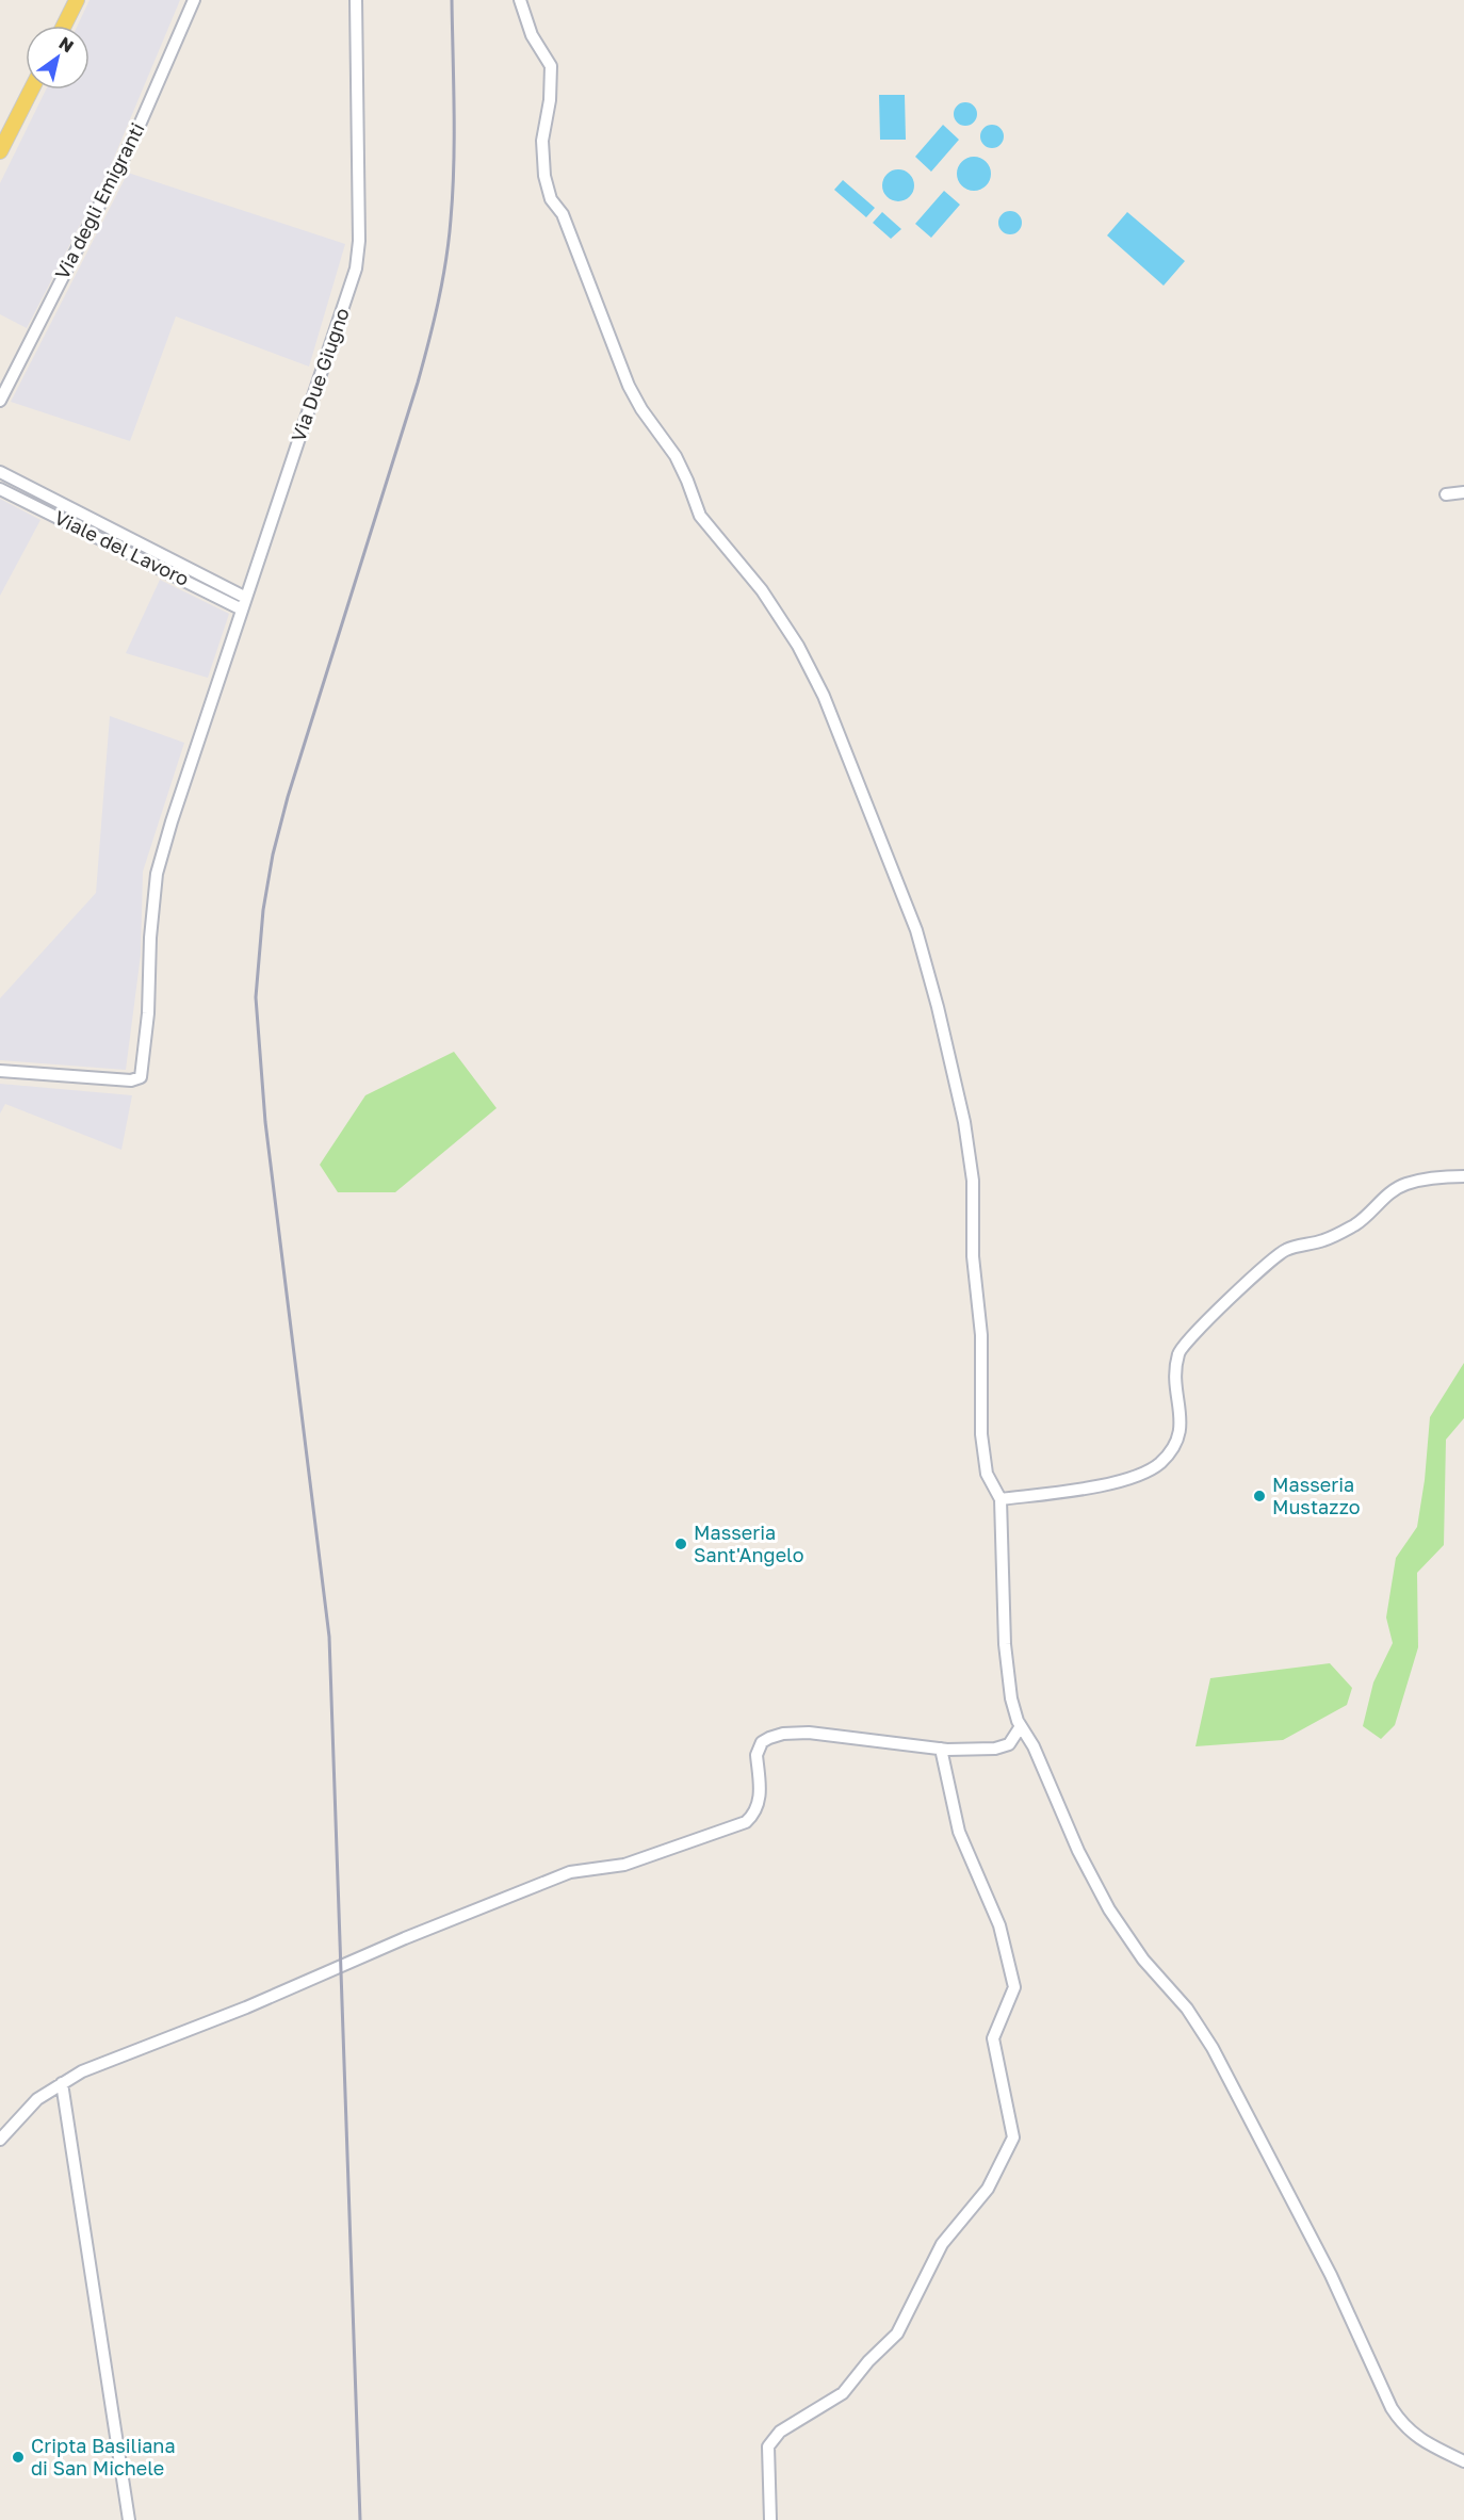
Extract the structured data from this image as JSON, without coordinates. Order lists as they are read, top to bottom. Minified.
{"streets":{"street":["Via degli Emigranti","Via Due Giugno","Viale del Lavoro"]},"crossings":[["Via Due Giugno","Viale del Lavoro"]],"places":["Masseria Mustazzo","Masseria Sant'Angelo","Cripta Basiliana di San Michele"],"north":"top right"}
